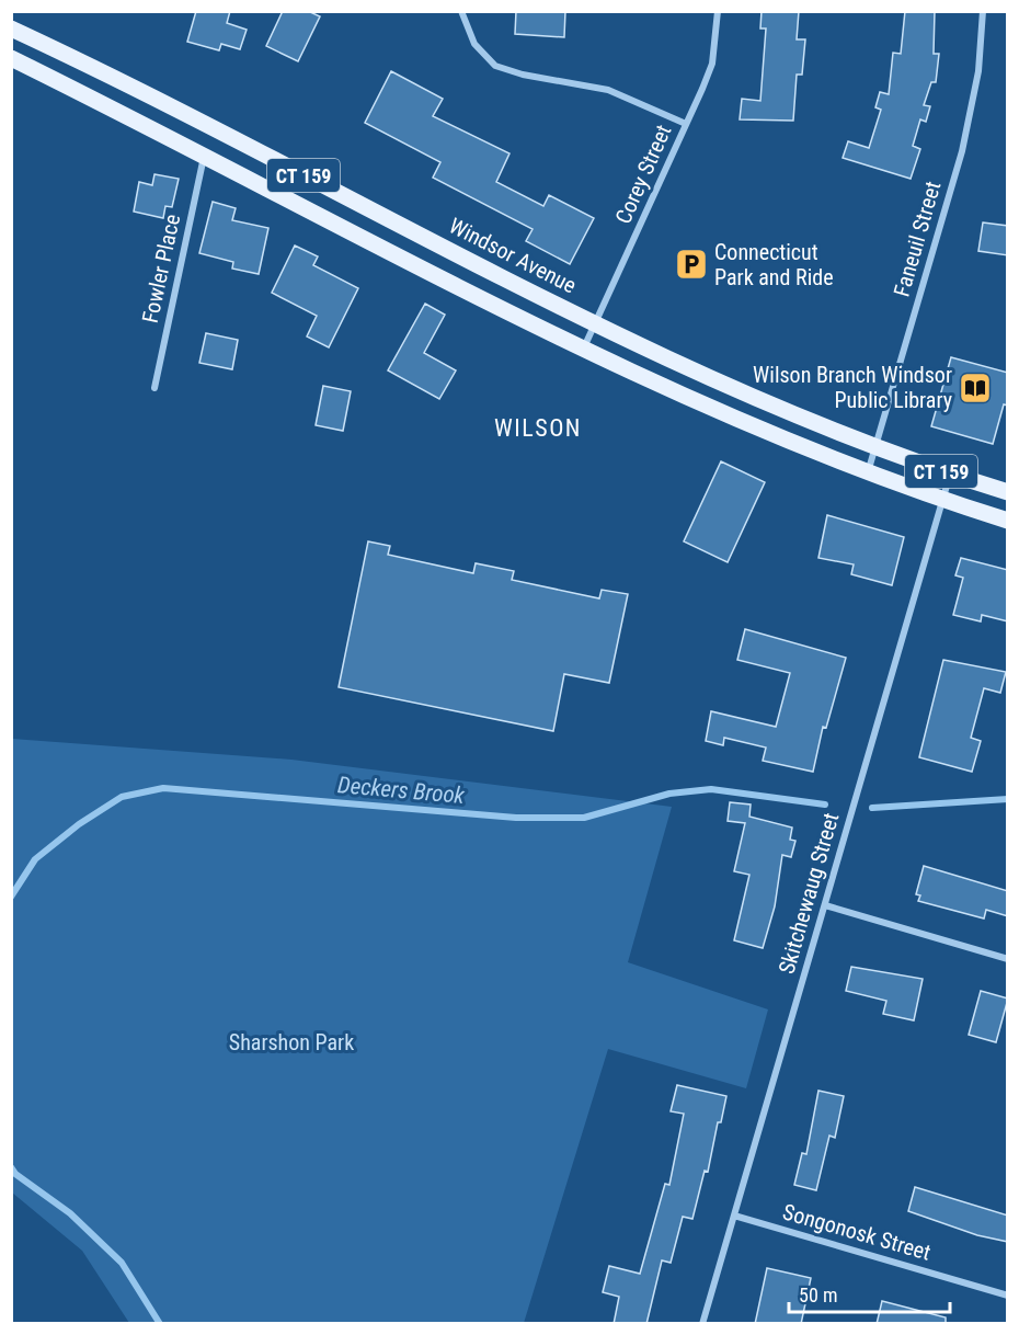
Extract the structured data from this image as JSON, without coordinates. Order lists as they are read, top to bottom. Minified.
{"streets":{"main road":["CT 159","Windsor Avenue"],"street":["Corey Street","Faneuil Street","Fowler Place","Skitchewaug Street","Songonosk Street"]},"crossings":[["Corey Street","CT 159"],["Corey Street","Windsor Avenue"],["CT 159","Faneuil Street"],["CT 159","Fowler Place"],["CT 159","Skitchewaug Street"],["Faneuil Street","Windsor Avenue"],["Windsor Avenue","Skitchewaug Street"],["Skitchewaug Street","Songonosk Street"]],"districts":["WILSON"],"water":["Deckers Brook"],"parks":["Sharshon Park"],"places":{"parking":["Connecticut Park and Ride"],"library":["Wilson Branch Windsor Public Library"]},"scale_bar":"50 m"}
